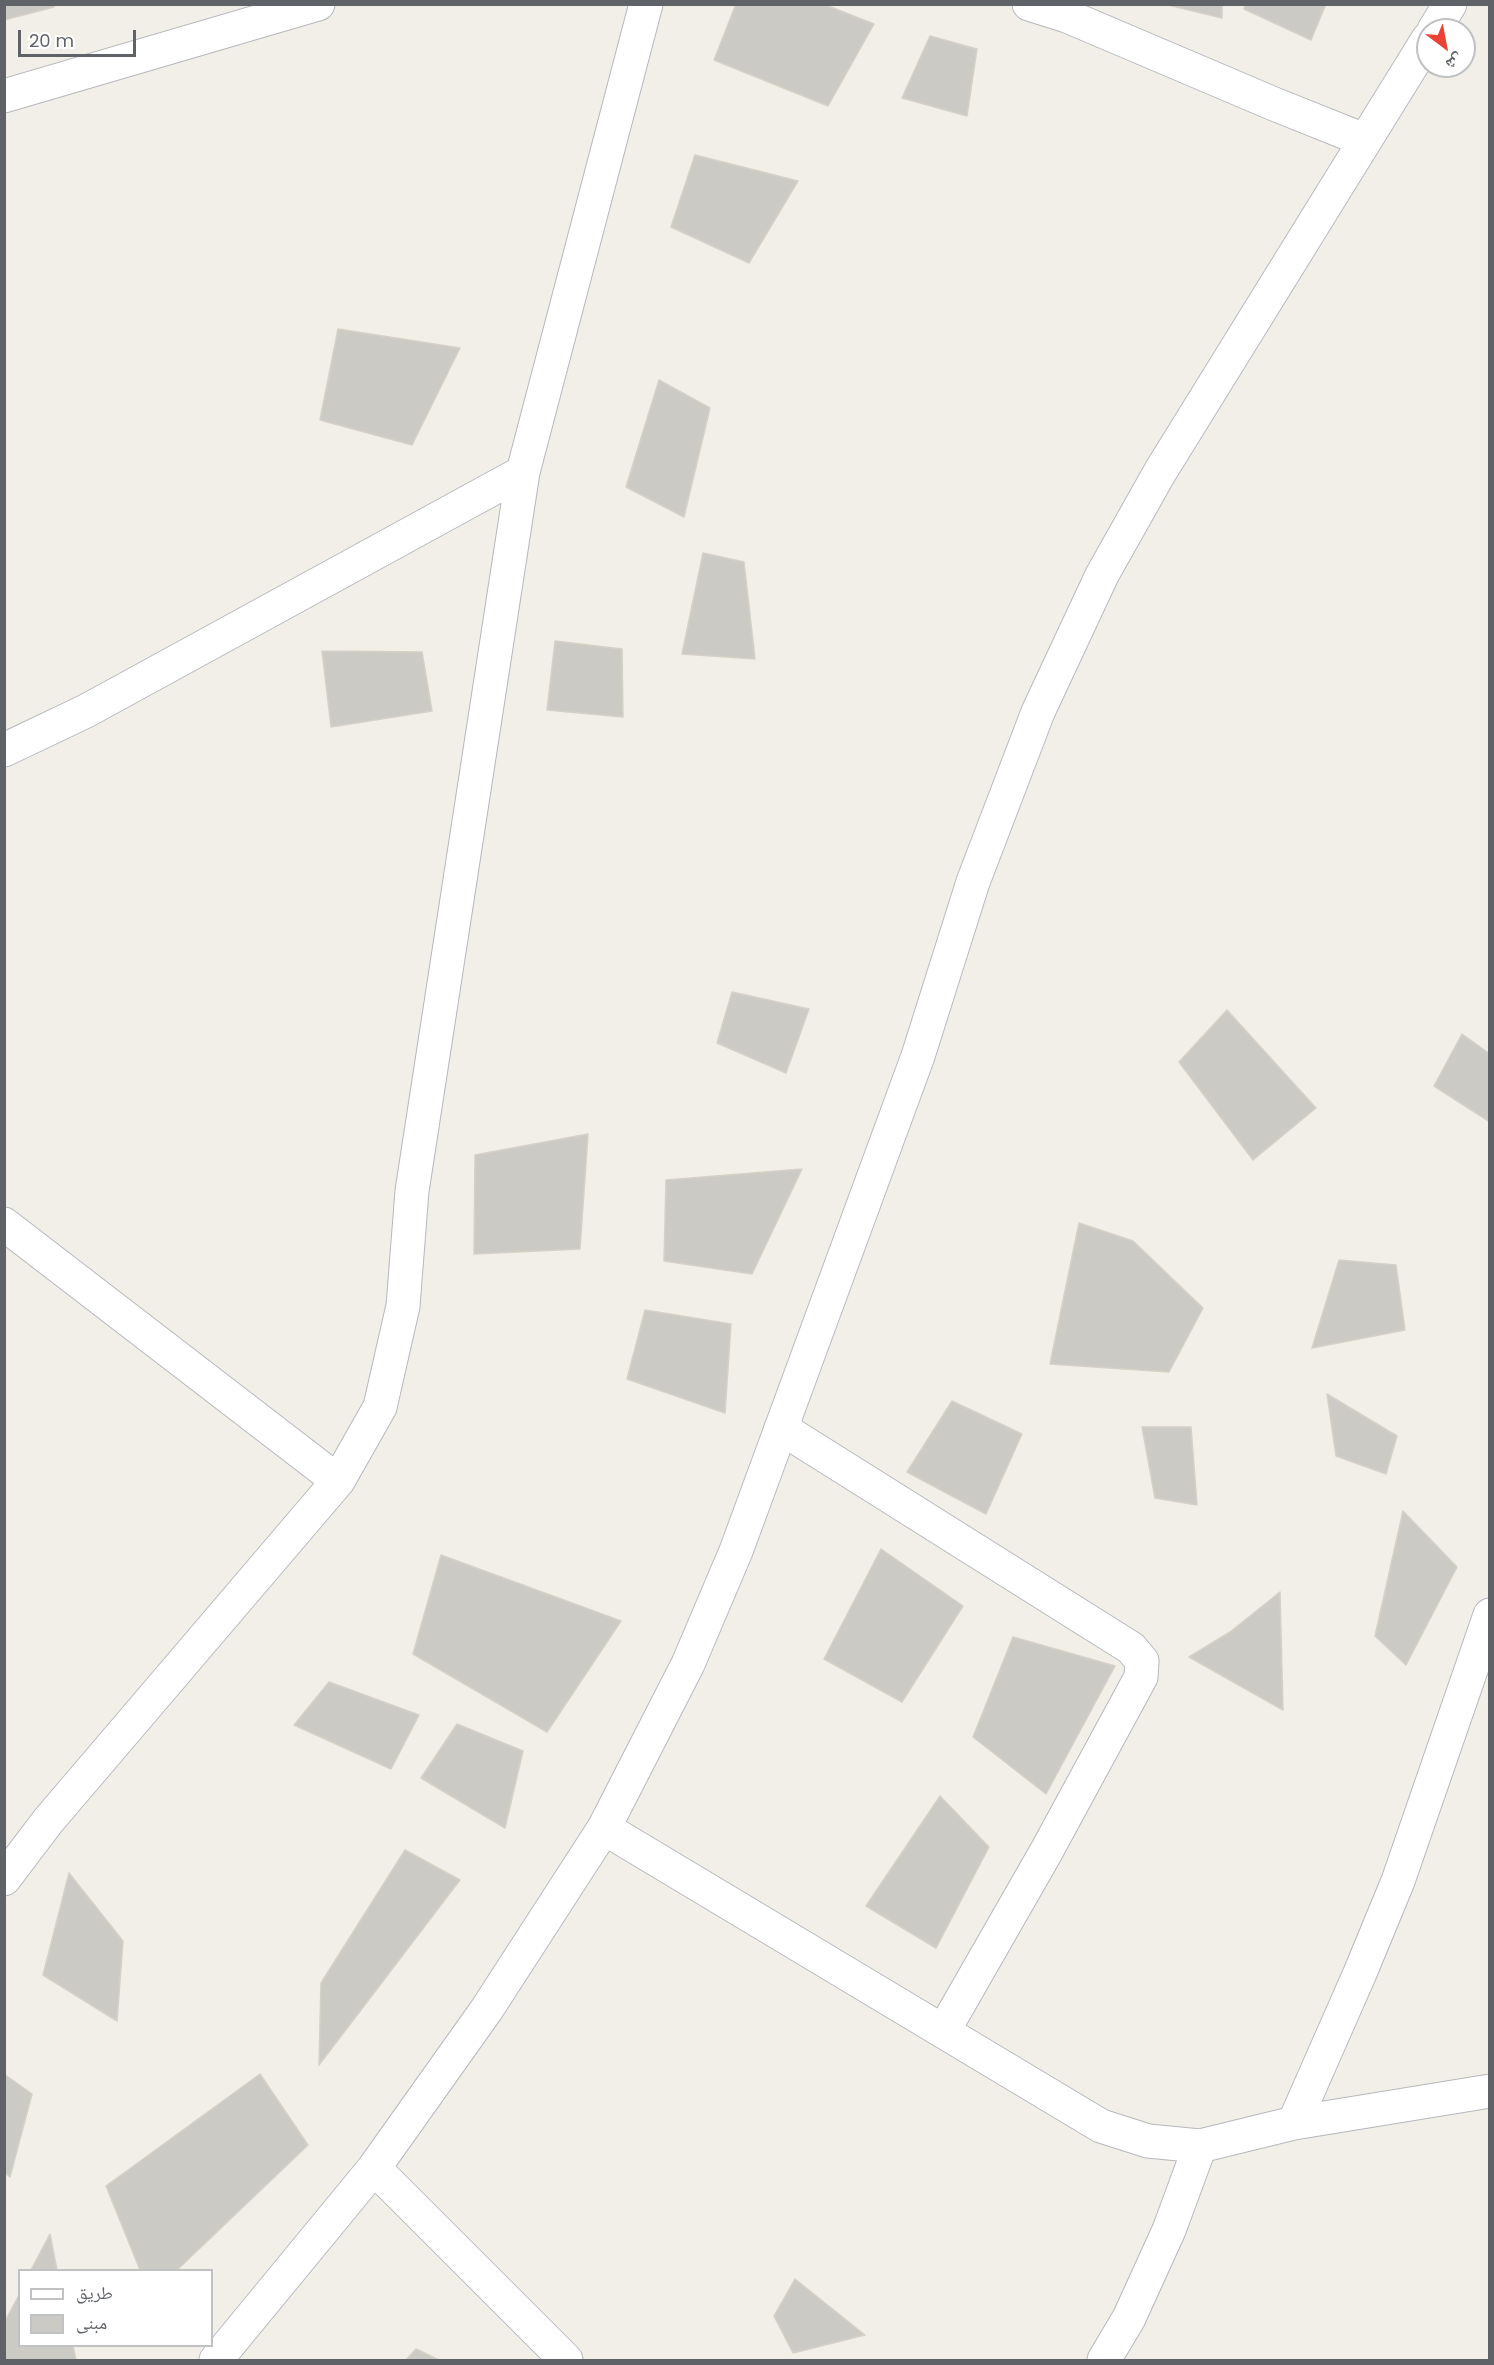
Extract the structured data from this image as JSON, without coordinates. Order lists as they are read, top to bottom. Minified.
{"legend":["طريق","مبنى"],"scale_bar":"20 m","north":"bottom right"}
